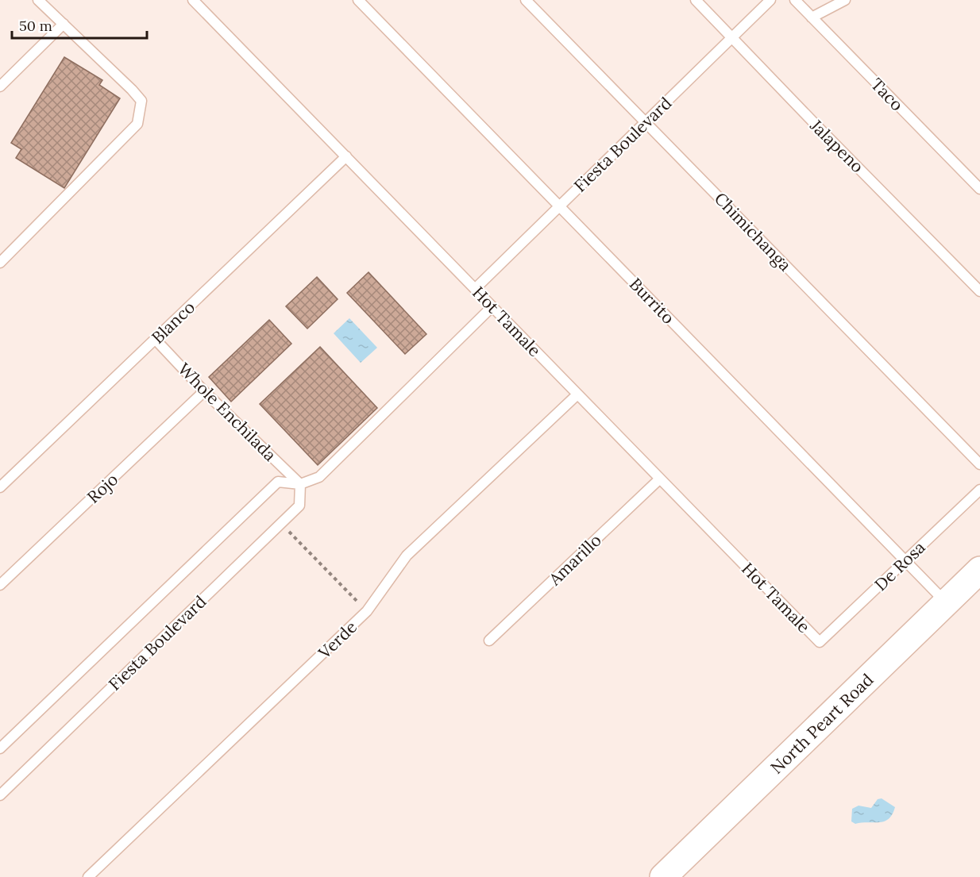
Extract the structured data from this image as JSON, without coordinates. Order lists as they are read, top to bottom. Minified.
{"streets":{"street":["North Peart Road"],"lane":["Taco","Fiesta Boulevard","Jalapeno","Chimichanga","Burrito","Hot Tamale","Blanco","Whole Enchilada","Rojo","Amarillo","De Rosa","Verde"]},"crossings":[["Fiesta Boulevard","Jalapeno"],["Fiesta Boulevard","Chimichanga"],["Fiesta Boulevard","Burrito"],["Fiesta Boulevard","Hot Tamale"],["Fiesta Boulevard","Whole Enchilada"],["Burrito","De Rosa"],["Burrito","North Peart Road"],["Hot Tamale","Blanco"],["Hot Tamale","Amarillo"],["Hot Tamale","De Rosa"],["Hot Tamale","Verde"],["Blanco","Whole Enchilada"],["Whole Enchilada","Rojo"]],"scale_bar":"50 m"}
